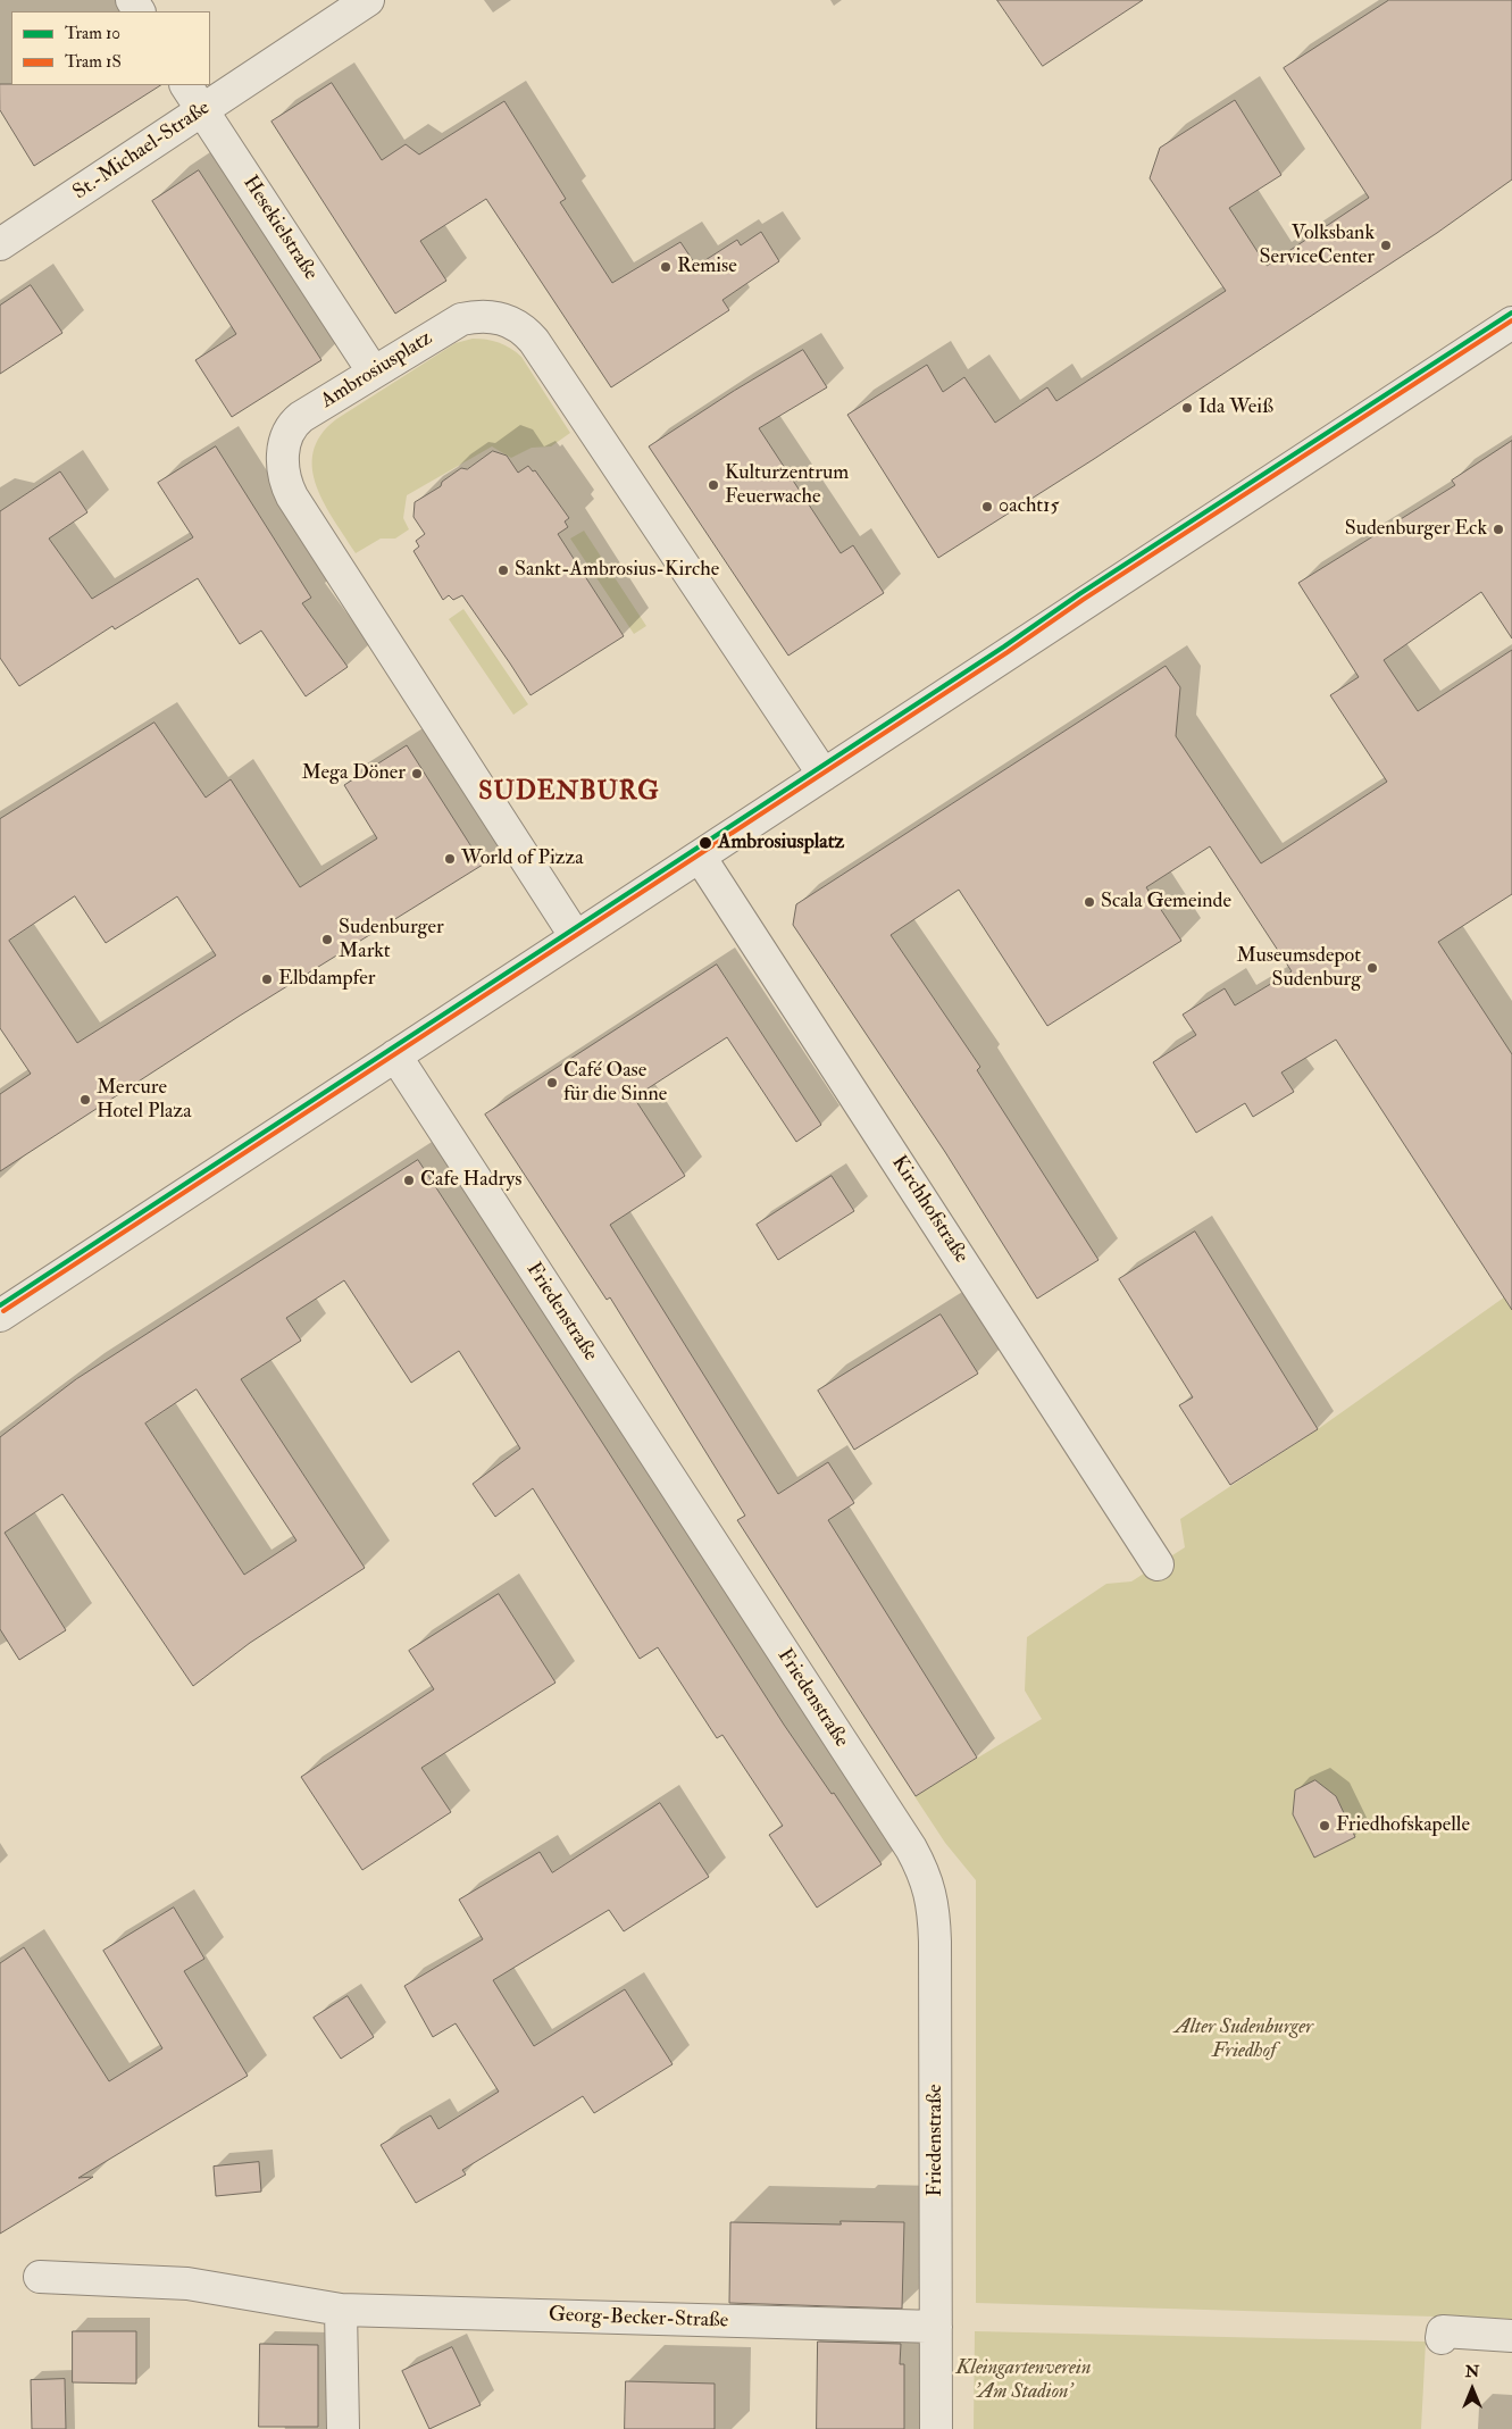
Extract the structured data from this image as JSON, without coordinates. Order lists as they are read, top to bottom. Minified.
{"streets":{"street":["St.-Michael-Straße","Hesekielstraße","Ambrosiusplatz","Kirchhofstraße","Friedenstraße","Georg-Becker-Straße"]},"crossings":[["St.-Michael-Straße","Hesekielstraße"],["Hesekielstraße","Ambrosiusplatz"],["Friedenstraße","Georg-Becker-Straße"]],"districts":["SUDENBURG"],"parks":["Alter Sudenburger Friedhof","Kleingartenverein 'Am Stadion'"],"places":["Volksbank ServiceCenter","Remise","Ida Weiß","Kulturzentrum Feuerwache","0acht15","Sudenburger Eck","Sankt-Ambrosius-Kirche","Mega Döner","Ambrosiusplatz","World of Pizza","Scala Gemeinde","Sudenburger Markt","Museumsdepot Sudenburg","Elbdampfer","Café Oase für die Sinne","Mercure Hotel Plaza","Cafe Hadrys","Friedhofskapelle"],"lines":["tram line 10","tram line 1S"],"legend":["Tram 10","Tram 1S"],"north":"top"}
